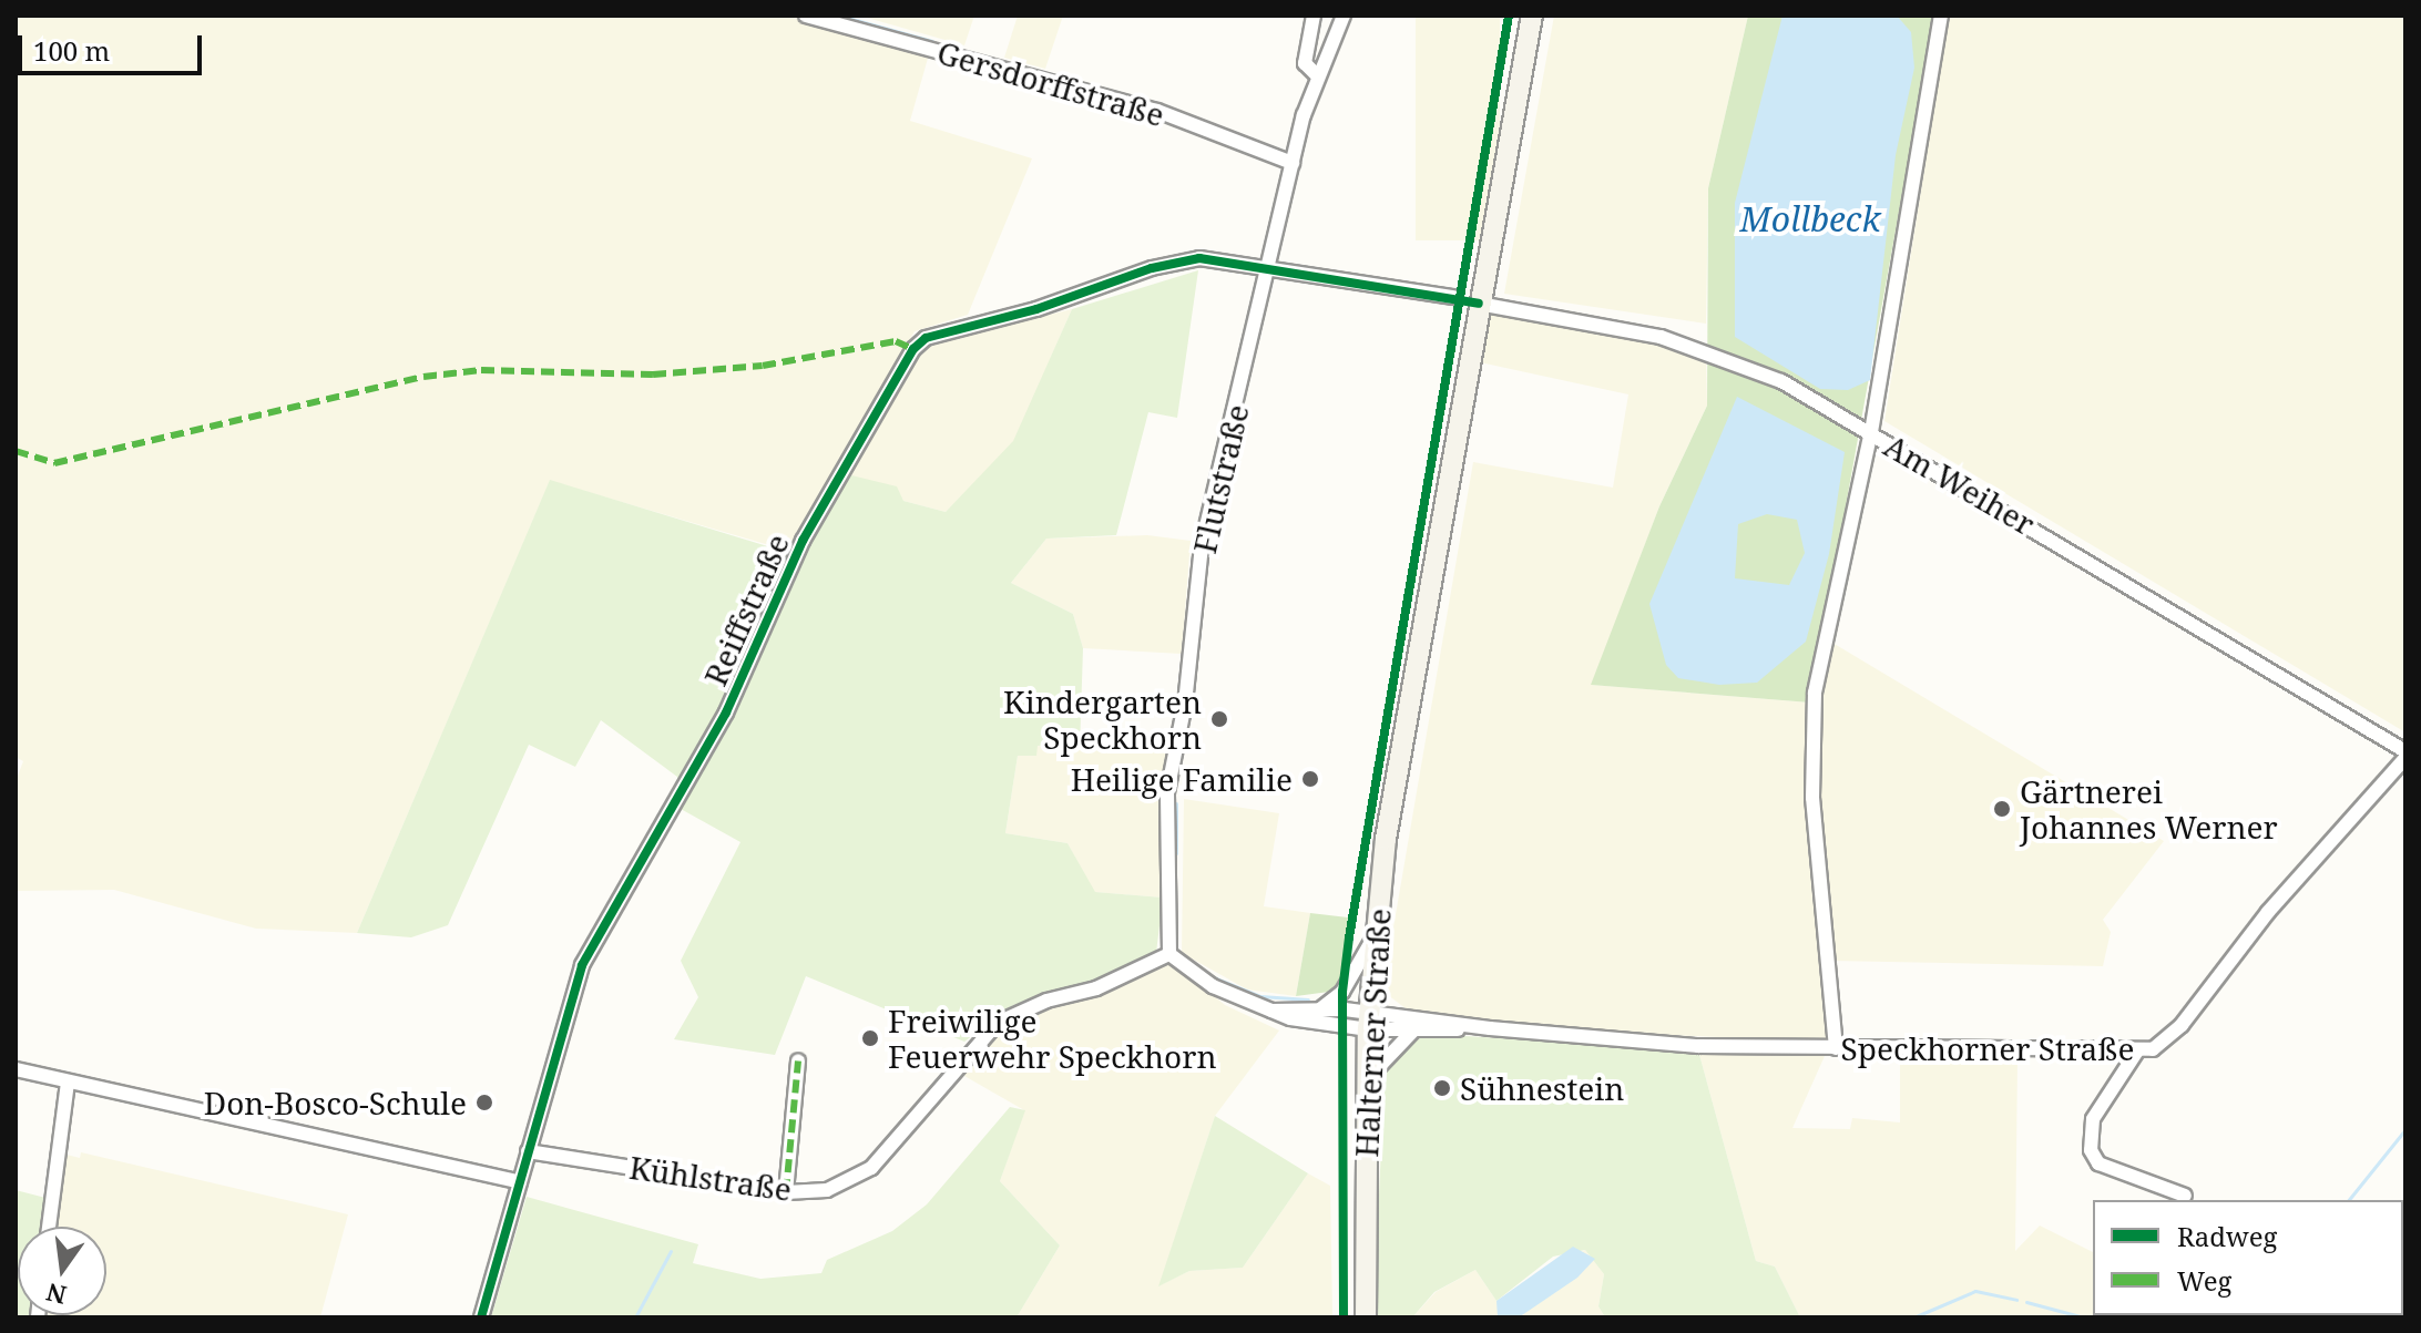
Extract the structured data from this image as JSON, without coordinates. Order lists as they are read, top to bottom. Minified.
{"streets":{"main road":["Halterner Straße"],"street":["Gersdorffstraße","Flutstraße","Am Weiher","Reiffstraße","Speckhorner Straße","Kühlstraße"]},"crossings":[["Gersdorffstraße","Flutstraße"],["Flutstraße","Reiffstraße"],["Flutstraße","Kühlstraße"],["Am Weiher","Halterner Straße"],["Am Weiher","Speckhorner Straße"],["Reiffstraße","Kühlstraße"],["Halterner Straße","Speckhorner Straße"]],"water":["Mollbeck"],"places":["Kindergarten Speckhorn","Heilige Familie","Gärtnerei Johannes Werner","Freiwilige Feuerwehr Speckhorn","Sühnestein","Don-Bosco-Schule"],"legend":["Radweg","Weg"],"scale_bar":"100 m","north":"bottom"}
